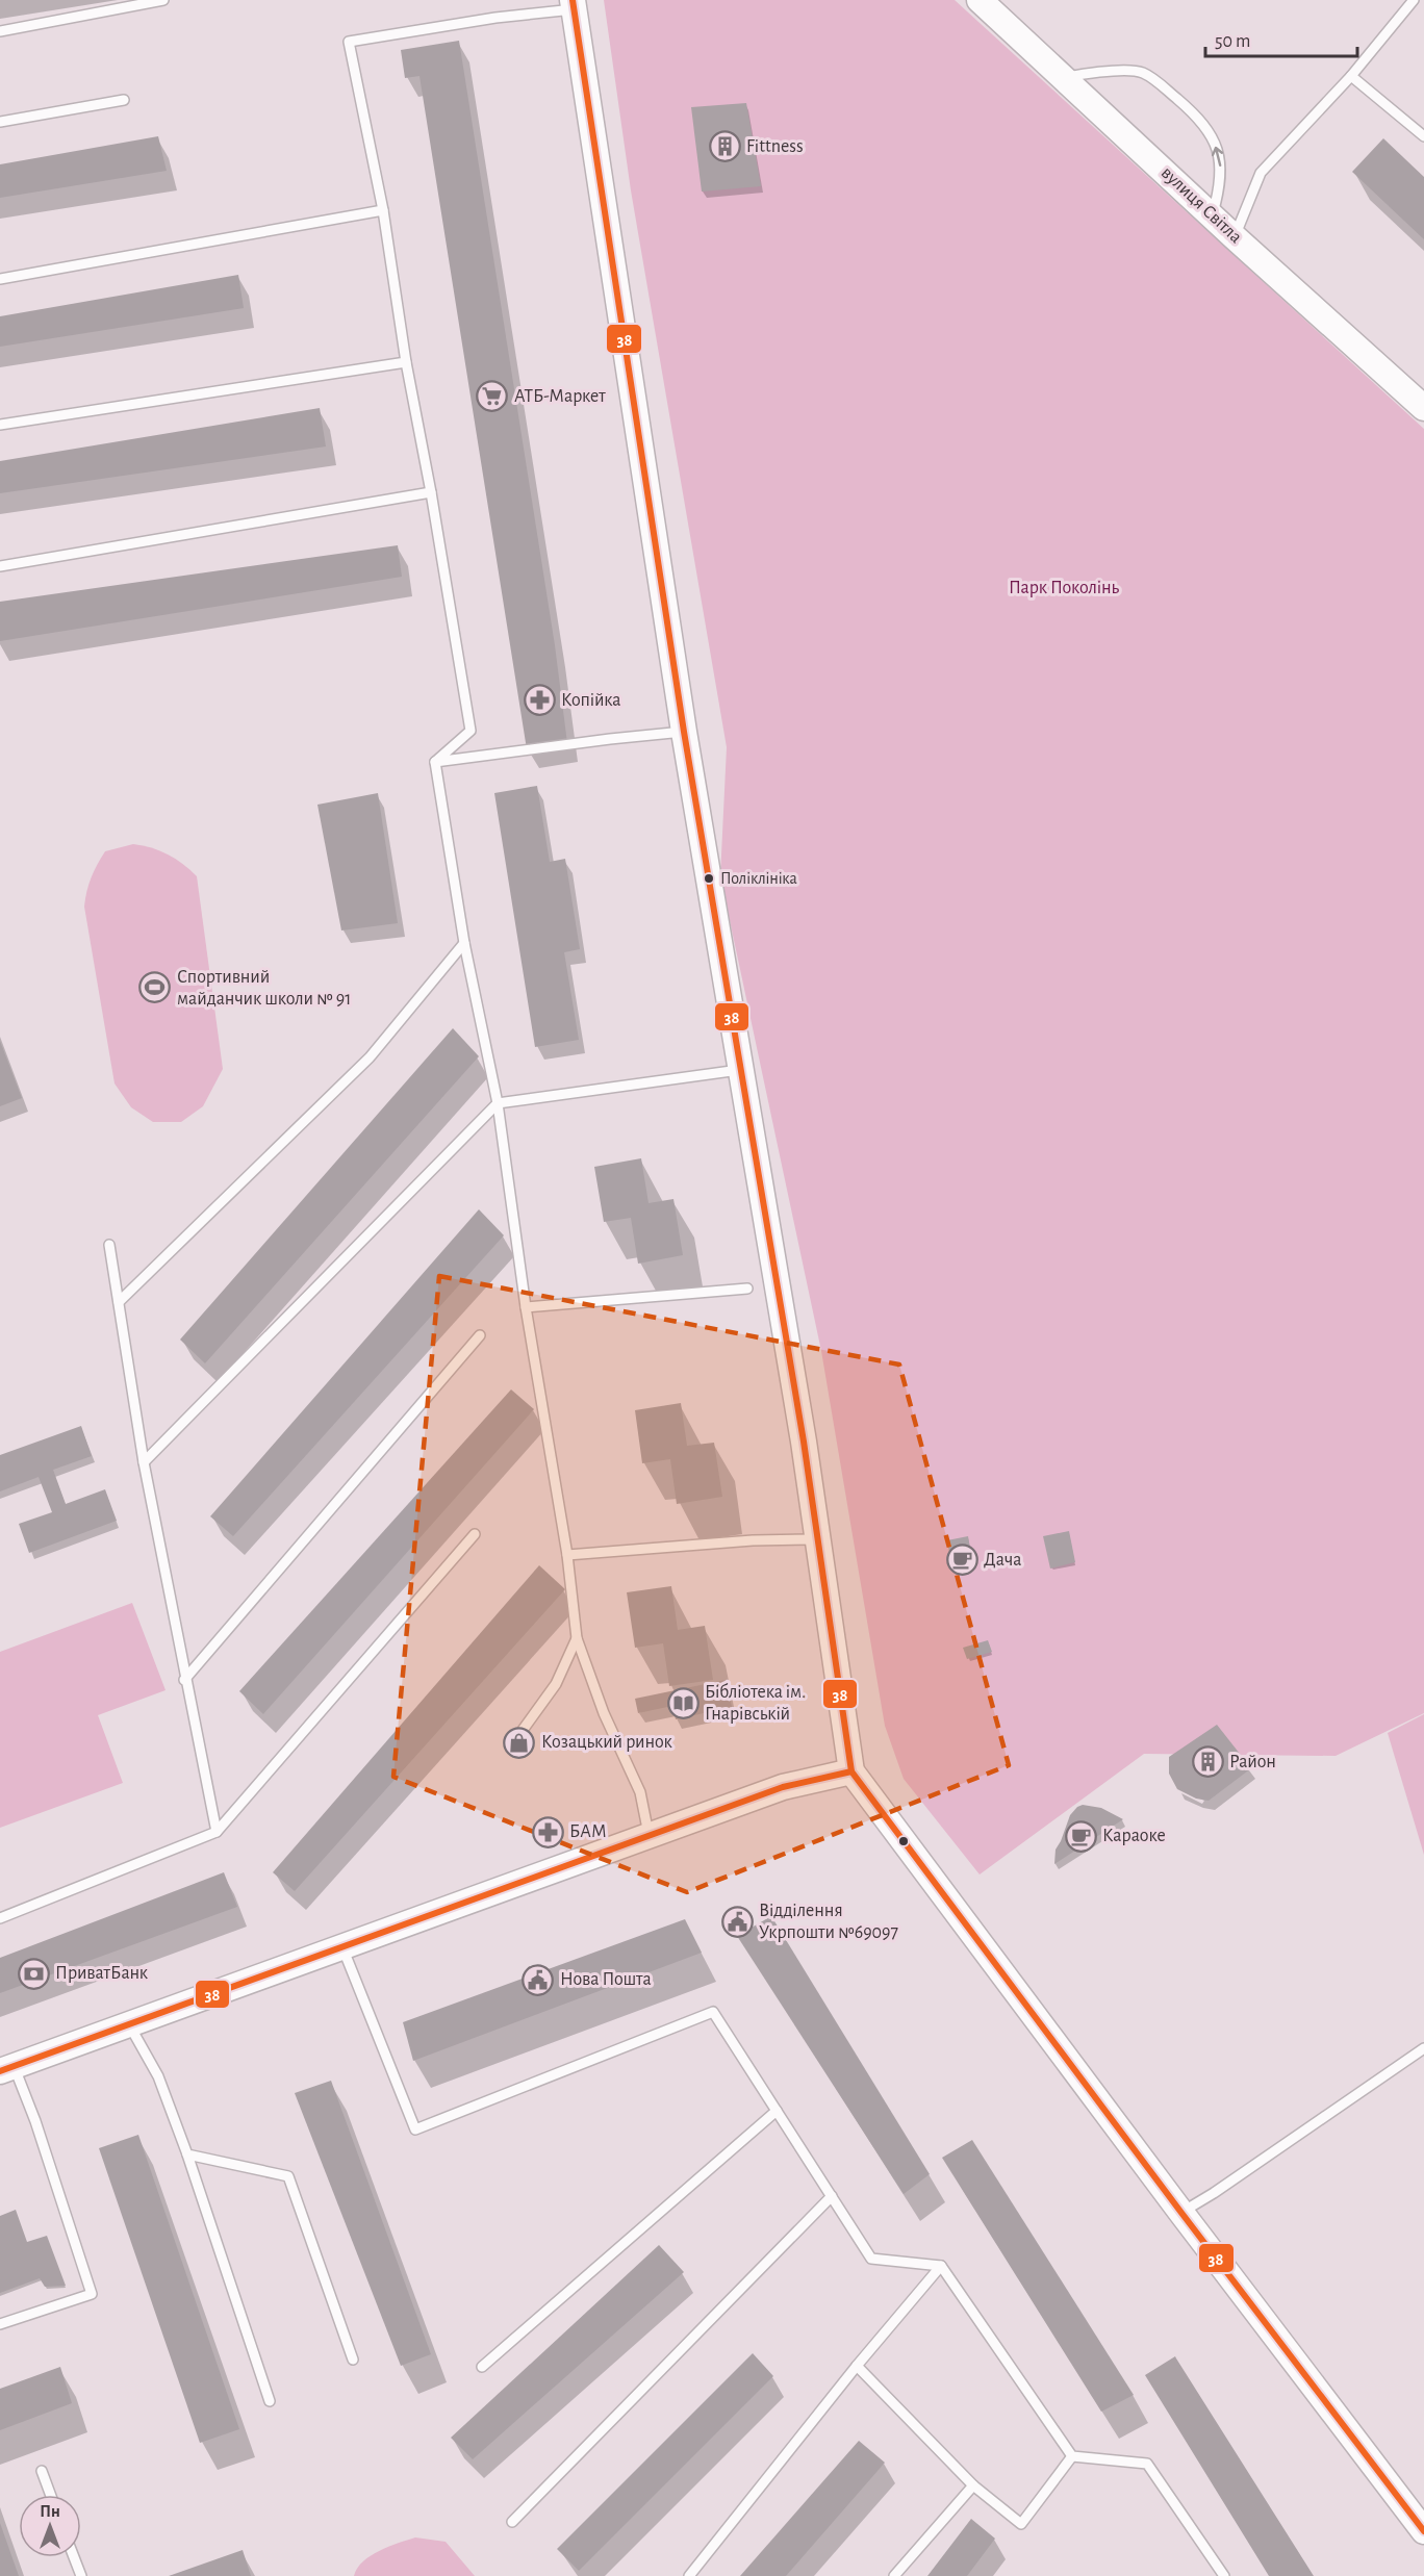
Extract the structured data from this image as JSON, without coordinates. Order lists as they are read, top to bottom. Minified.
{"streets":{"street":["вулиця Світла"]},"parks":["Парк Поколінь"],"places":{"building":["Fittness","Район"],"supermarket":["АТБ-Маркет"],"pharmacy":["Копійка","БАМ"],"other":["Поліклініка"],"sports":["Спортивний майданчик школи № 91"],"cafe":["Дача","Караоке"],"library":["Бібліотека ім. Гнарівській"],"shop":["Козацький ринок"],"public building":["Відділення Укрпошти №69097","Нова Пошта"],"bank":["ПриватБанк"]},"lines":["transit line 38"],"scale_bar":"50 m","north":"top"}
